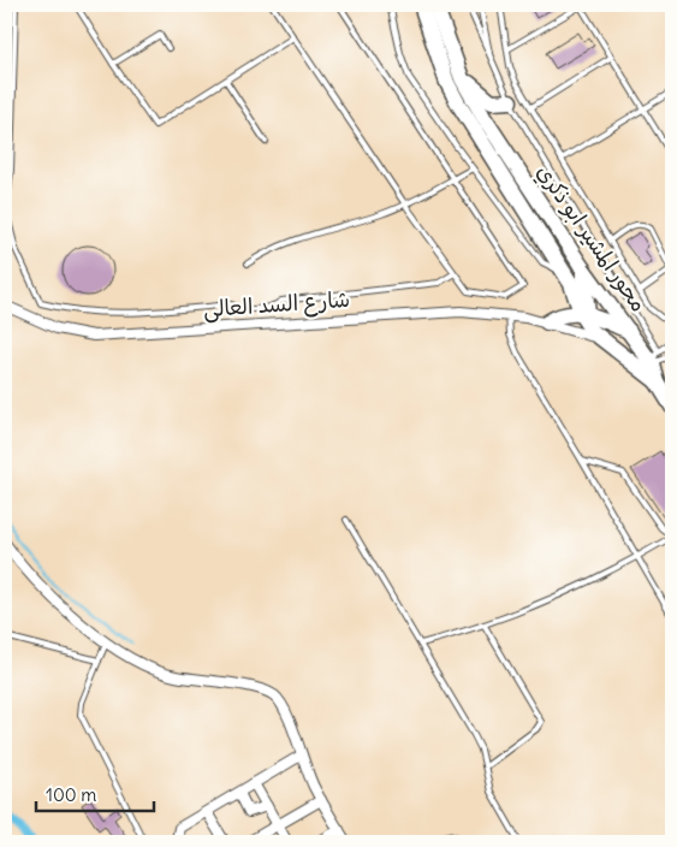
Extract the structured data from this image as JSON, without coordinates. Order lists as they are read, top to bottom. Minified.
{"streets":{"main road":["محور المشير ابو ذكري"],"street":["شارع السد العالى"]},"crossings":[["محور المشير ابو ذكري","شارع السد العالى"]],"scale_bar":"100 m"}
